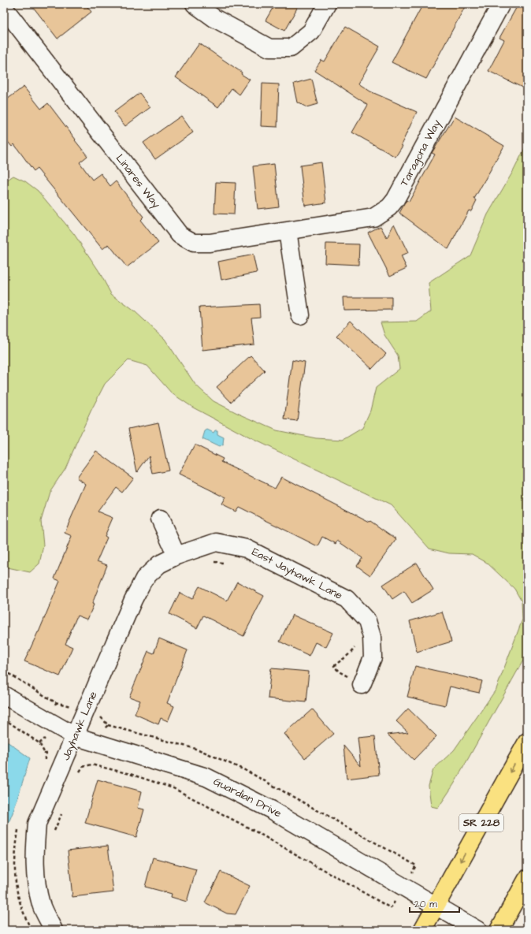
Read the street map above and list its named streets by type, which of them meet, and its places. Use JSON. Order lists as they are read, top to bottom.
{
  "streets": {
    "main road": ["SR 228"],
    "street": [
      "Taragona Way",
      "Linares Way",
      "East Jayhawk Lane",
      "Jayhawk Lane",
      "Guardian Drive"
    ]
  },
  "crossings": [
    ["Taragona Way", "Linares Way"],
    ["East Jayhawk Lane", "Jayhawk Lane"],
    ["Jayhawk Lane", "Guardian Drive"],
    ["Guardian Drive", "SR 228"]
  ],
  "scale_bar": "20 m"
}
